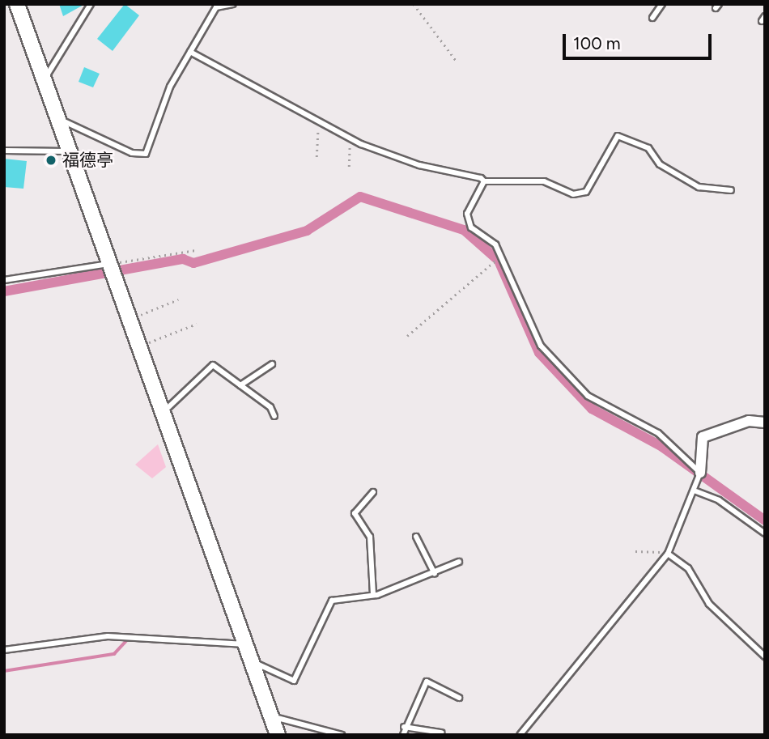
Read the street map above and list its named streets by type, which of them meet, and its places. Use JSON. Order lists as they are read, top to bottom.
{
  "places": ["福德亭"],
  "scale_bar": "100 m"
}
